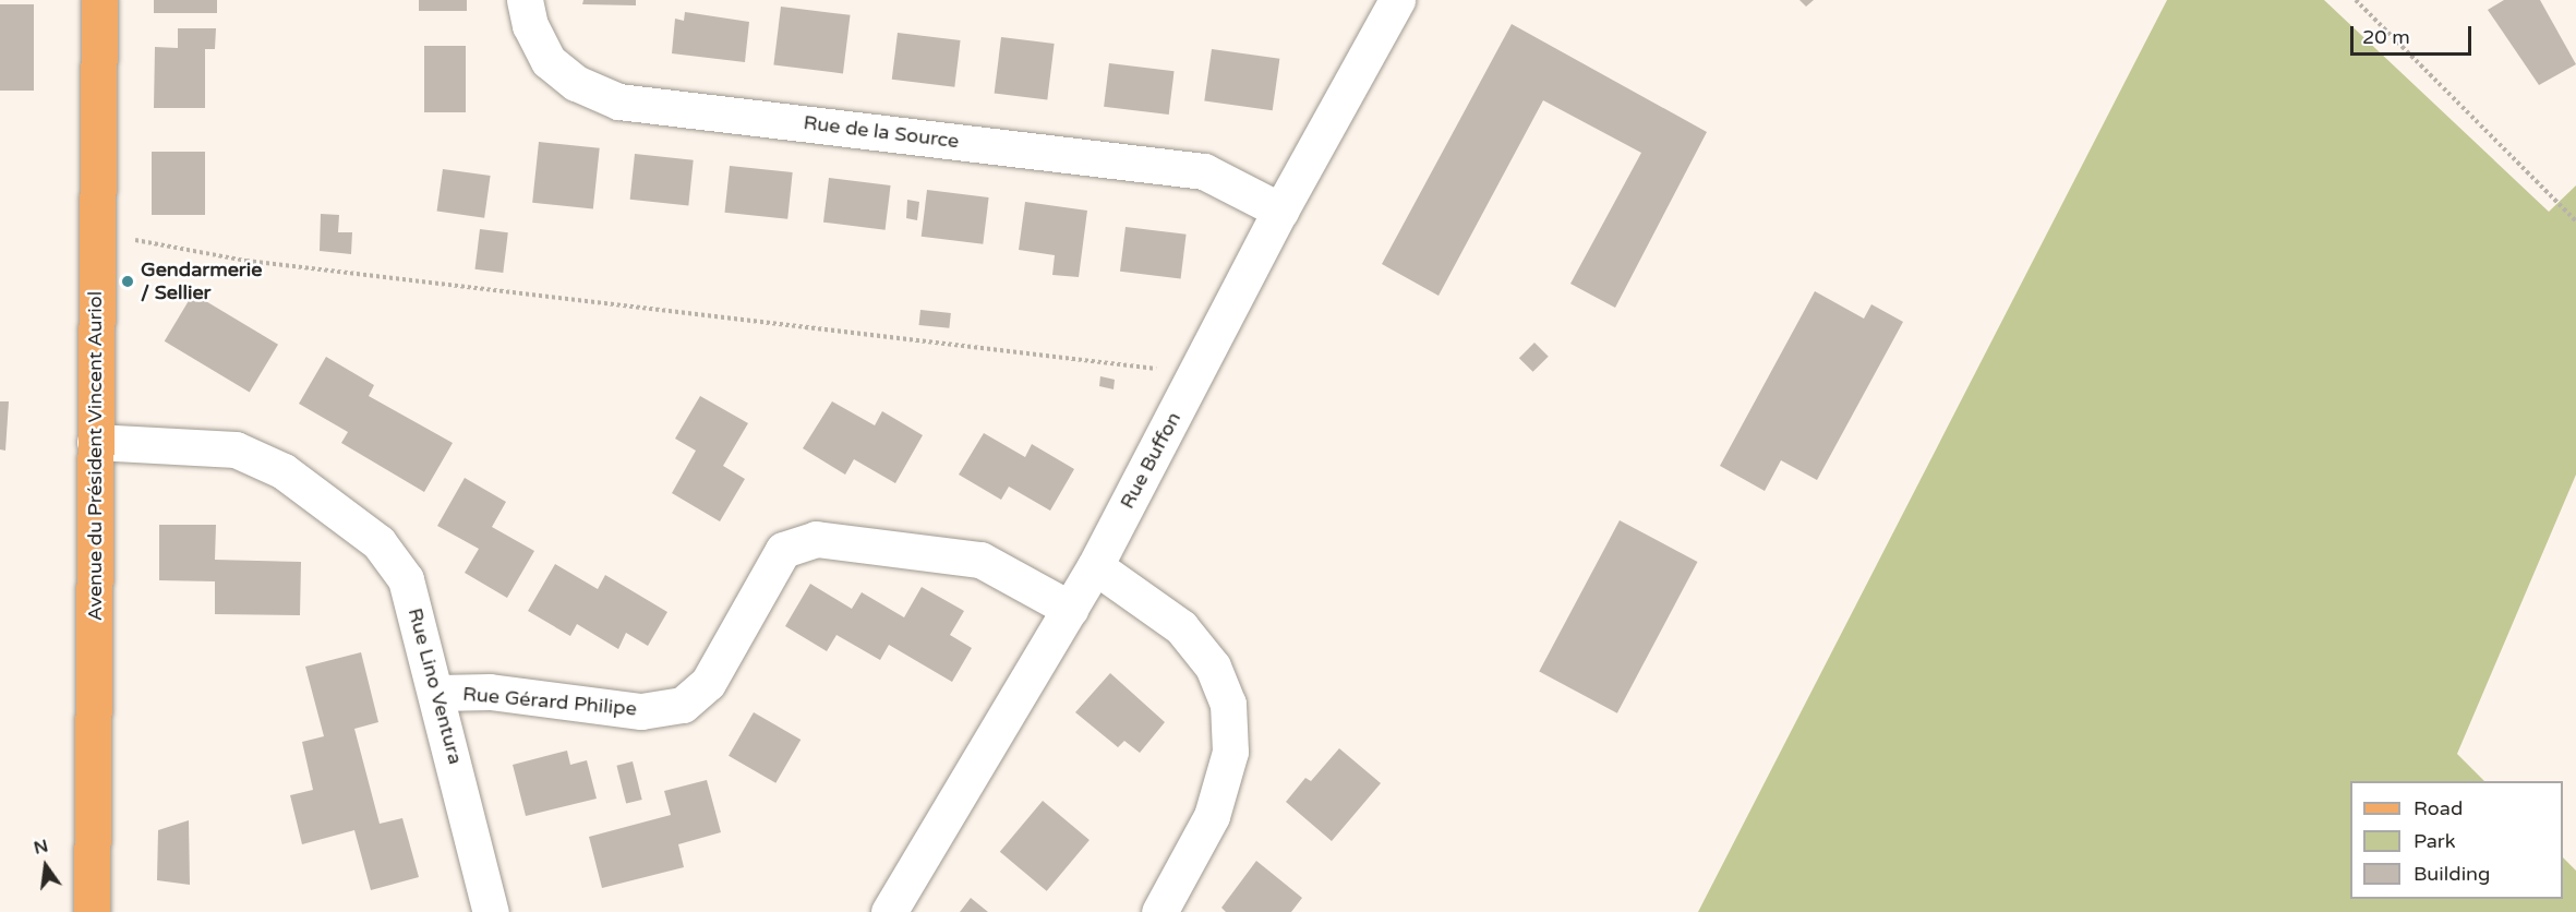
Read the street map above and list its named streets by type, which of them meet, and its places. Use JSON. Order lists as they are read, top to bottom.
{
  "streets": {
    "main road": ["Avenue du Président Vincent Auriol"],
    "street": [
      "Rue de la Source",
      "Rue Buffon",
      "Rue Lino Ventura",
      "Rue Gérard Philipe"
    ]
  },
  "crossings": [
    ["Rue de la Source", "Rue Buffon"],
    ["Avenue du Président Vincent Auriol", "Rue Lino Ventura"],
    ["Rue Buffon", "Rue Gérard Philipe"],
    ["Rue Lino Ventura", "Rue Gérard Philipe"]
  ],
  "places": ["Gendarmerie / Sellier"],
  "legend": ["Road", "Park", "Building"],
  "scale_bar": "20 m",
  "north": "top"
}
